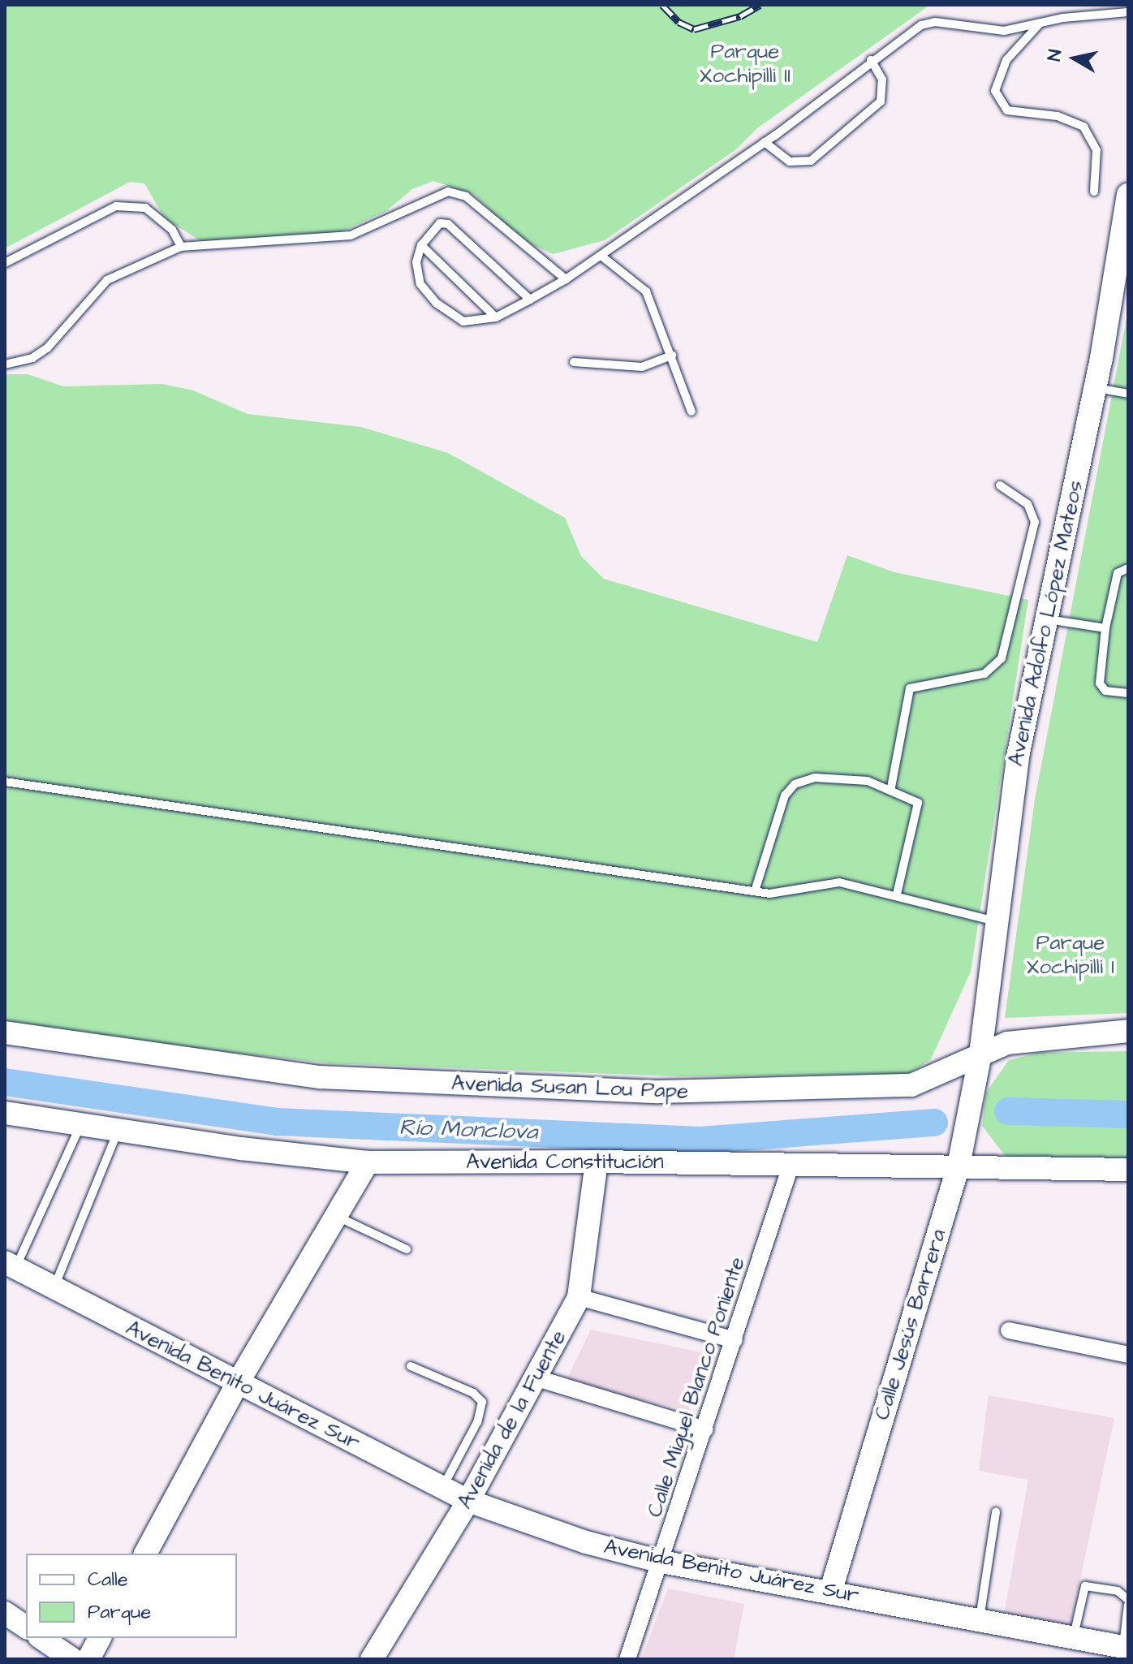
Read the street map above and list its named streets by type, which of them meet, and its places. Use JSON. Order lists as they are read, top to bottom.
{
  "streets": {
    "street": [
      "Avenida Adolfo López Mateos",
      "Avenida Susan Lou Pape",
      "Avenida Constitución",
      "Calle Jesús Barrera",
      "Avenida Benito Juárez Sur",
      "Calle Miguel Blanco Poniente",
      "Avenida de la Fuente"
    ]
  },
  "crossings": [
    ["Avenida Adolfo López Mateos", "Avenida Susan Lou Pape"],
    ["Avenida Adolfo López Mateos", "Calle Jesús Barrera"],
    ["Avenida Susan Lou Pape", "Calle Jesús Barrera"],
    ["Avenida Constitución", "Calle Jesús Barrera"],
    ["Avenida Constitución", "Calle Miguel Blanco Poniente"],
    ["Avenida Constitución", "Avenida de la Fuente"],
    ["Calle Jesús Barrera", "Avenida Benito Juárez Sur"],
    ["Avenida Benito Juárez Sur", "Calle Miguel Blanco Poniente"],
    ["Avenida Benito Juárez Sur", "Avenida de la Fuente"]
  ],
  "water": ["Río Monclova"],
  "parks": ["Parque Xochipilli II", "Parque Xochipilli I"],
  "legend": ["Calle", "Parque"],
  "north": "left"
}
